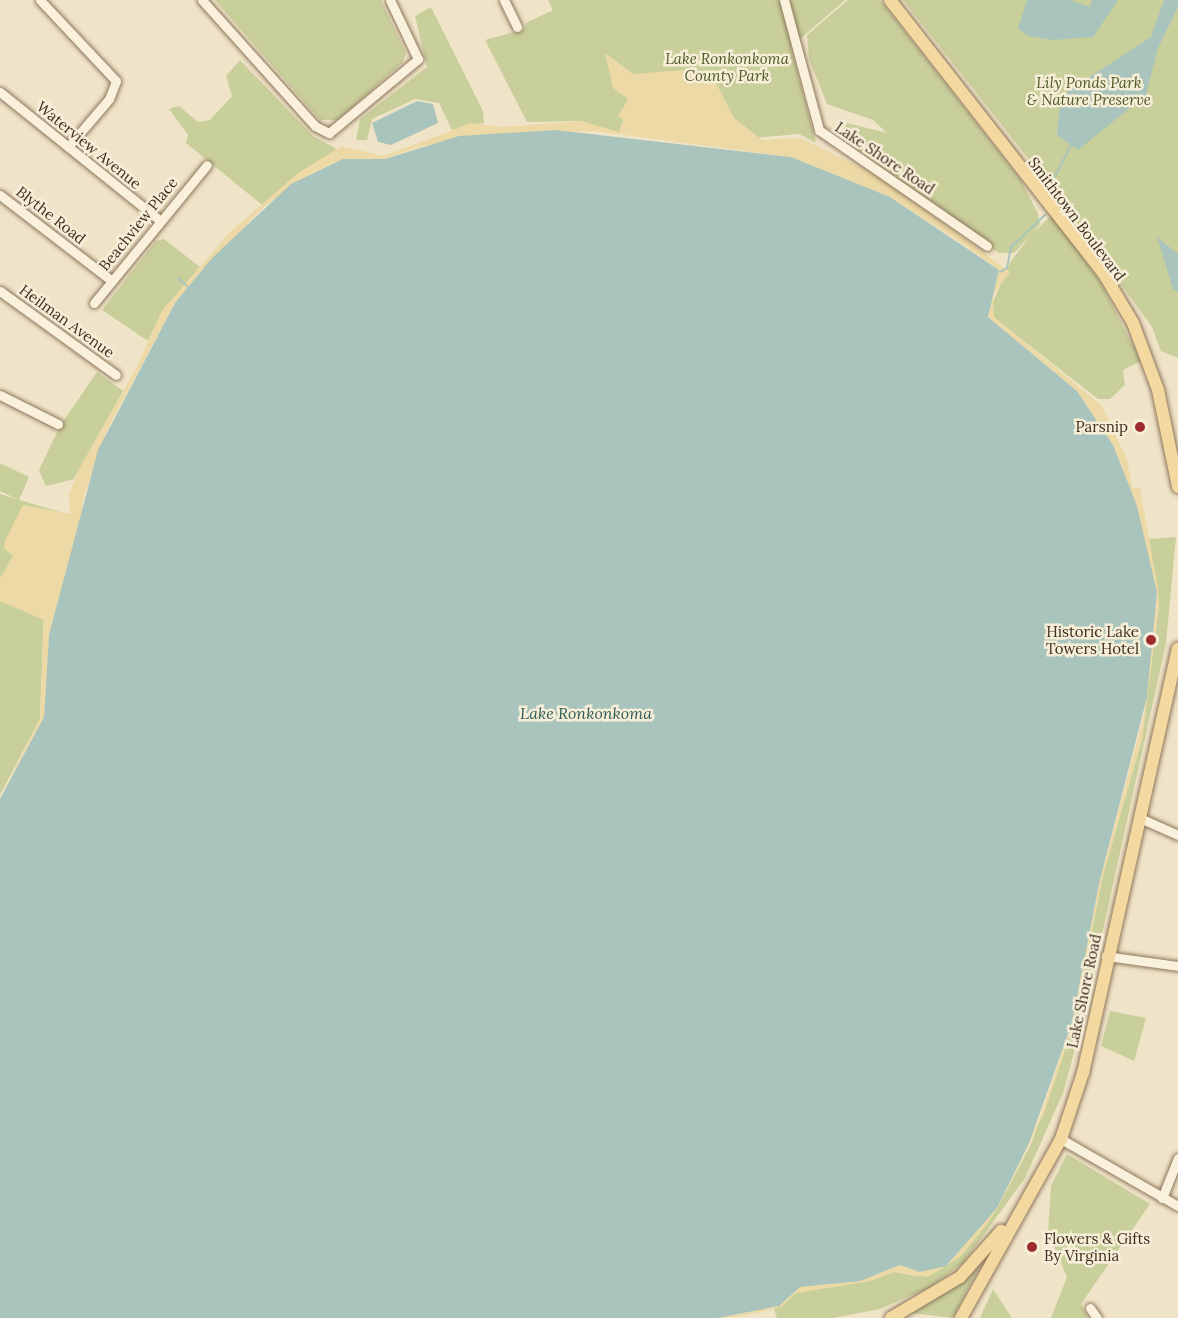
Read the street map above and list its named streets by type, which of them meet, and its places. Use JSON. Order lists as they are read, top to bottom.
{
  "streets": {
    "main road": ["Lake Shore Road", "Smithtown Boulevard"],
    "street": [
      "Waterview Avenue",
      "Blythe Road",
      "Beachview Place",
      "Heilman Avenue"
    ]
  },
  "crossings": [
    ["Waterview Avenue", "Beachview Place"],
    ["Blythe Road", "Beachview Place"]
  ],
  "water": ["Lake Ronkonkoma"],
  "parks": ["Lake Ronkonkoma County Park", "Lily Ponds Park & Nature Preserve"],
  "places": ["Parsnip", "Historic Lake Towers Hotel", "Flowers & Gifts By Virginia"]
}
